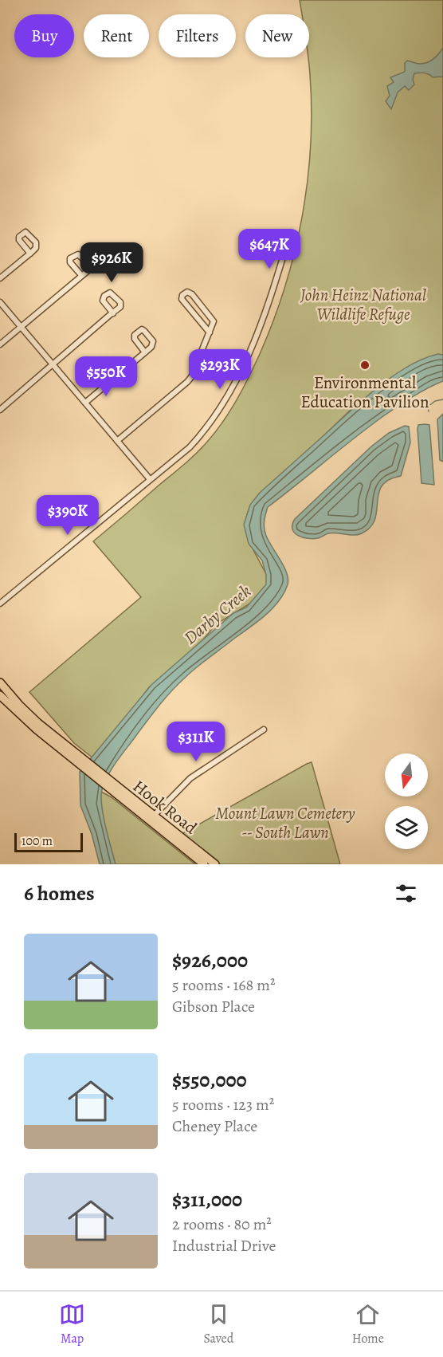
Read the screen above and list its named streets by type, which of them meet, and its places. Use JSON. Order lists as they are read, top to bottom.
{
  "streets": {
    "main road": ["Hook Road"]
  },
  "water": ["Darby Creek"],
  "parks": ["John Heinz National Wildlife Refuge", "Mount Lawn Cemetery -- South Lawn"],
  "places": ["Environmental Education Pavilion"],
  "scale_bar": "100 m",
  "north": "bottom",
  "page": {
    "chip": [
      "Buy",
      "Rent",
      "Filters",
      "New"
    ],
    "price": [
      "$647K",
      "$926K",
      "$293K",
      "$550K",
      "$390K",
      "$311K"
    ],
    "scale": "100 m",
    "heading": "6 homes",
    "list": [
      {
        "name": "$926,000",
        "note": "5 rooms · 168 m² · Gibson Place"
      },
      {
        "name": "$550,000",
        "note": "5 rooms · 123 m² · Cheney Place"
      },
      {
        "name": "$311,000",
        "note": "2 rooms · 80 m² · Industrial Drive"
      }
    ],
    "tabs": ["Map", "Saved", "Home"]
  }
}
